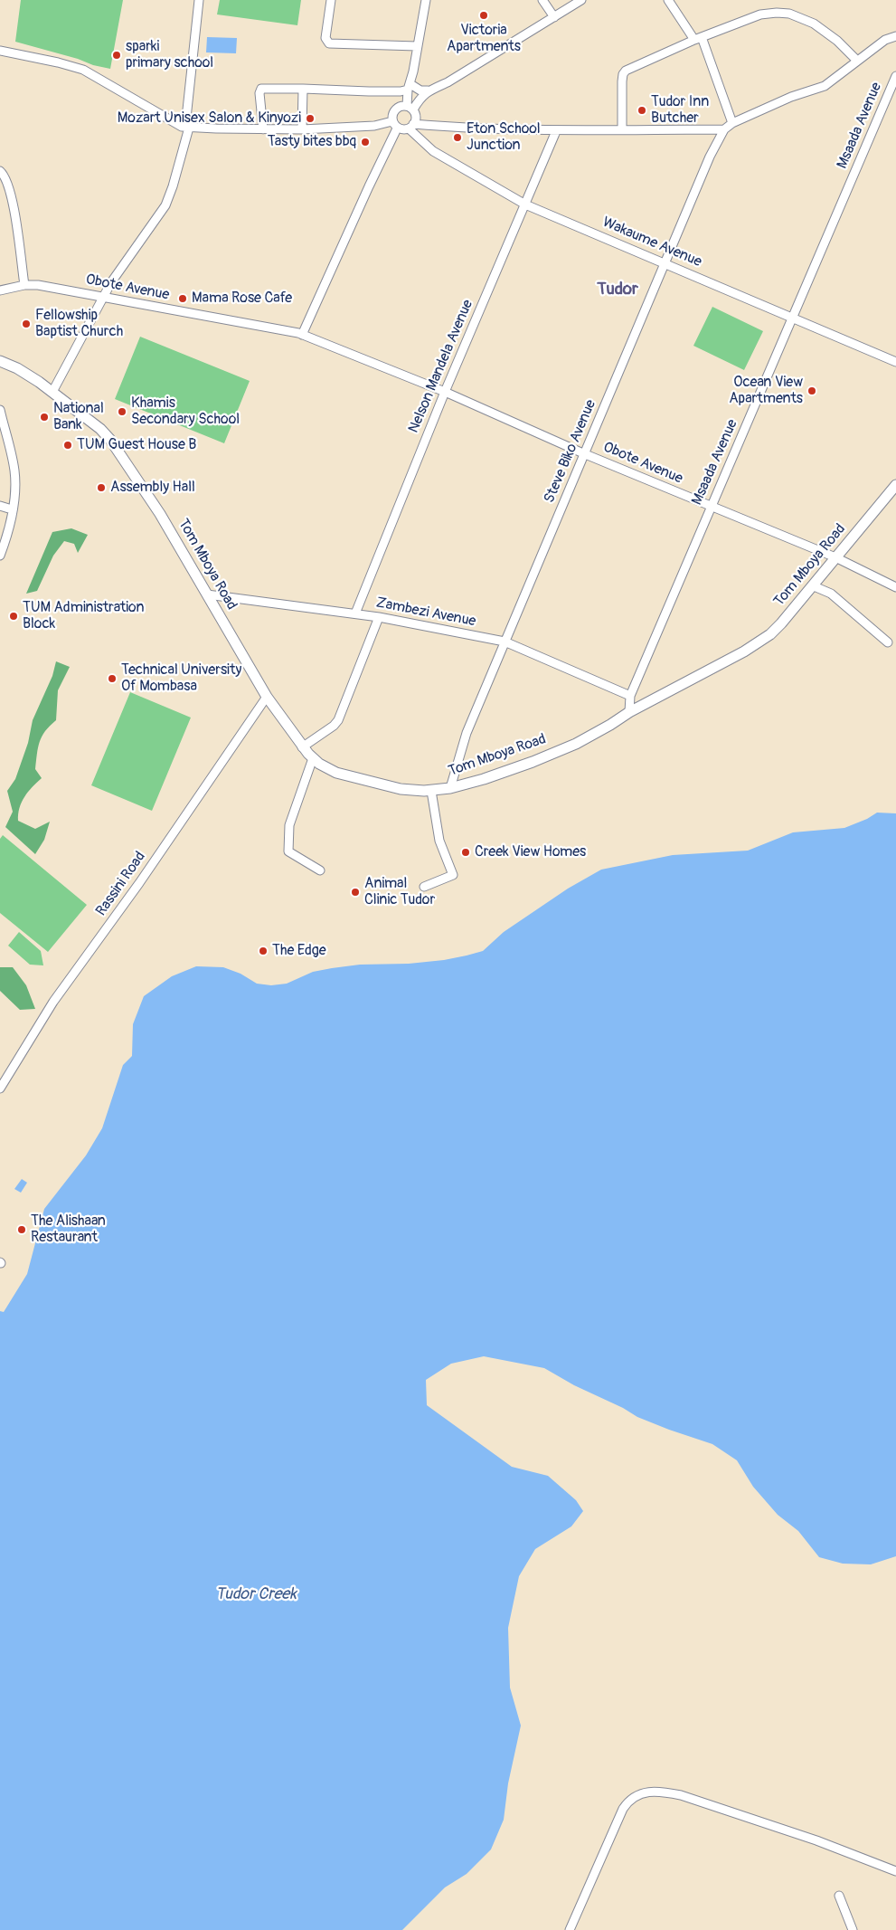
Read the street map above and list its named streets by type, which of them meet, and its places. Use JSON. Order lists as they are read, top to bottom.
{
  "streets": {
    "main road": ["Tom Mboya Road"],
    "street": [
      "Msaada Avenue",
      "Wakaume Avenue",
      "Obote Avenue",
      "Nelson Mandela Avenue",
      "Steve Biko Avenue",
      "Zambezi Avenue",
      "Rassini Road"
    ]
  },
  "crossings": [
    ["Msaada Avenue", "Wakaume Avenue"],
    ["Msaada Avenue", "Obote Avenue"],
    ["Msaada Avenue", "Tom Mboya Road"],
    ["Msaada Avenue", "Zambezi Avenue"],
    ["Wakaume Avenue", "Nelson Mandela Avenue"],
    ["Wakaume Avenue", "Steve Biko Avenue"],
    ["Obote Avenue", "Nelson Mandela Avenue"],
    ["Obote Avenue", "Steve Biko Avenue"],
    ["Obote Avenue", "Tom Mboya Road"],
    ["Nelson Mandela Avenue", "Zambezi Avenue"],
    ["Steve Biko Avenue", "Tom Mboya Road"],
    ["Steve Biko Avenue", "Zambezi Avenue"],
    ["Tom Mboya Road", "Zambezi Avenue"],
    ["Tom Mboya Road", "Rassini Road"]
  ],
  "districts": ["Tudor"],
  "water": ["Tudor Creek"],
  "places": [
    "Victoria Apartments",
    "sparki primary school",
    "Tudor Inn Butcher",
    "Mozart Unisex Salon & Kinyozi",
    "Eton School Junction",
    "Tasty bites bbq",
    "Mama Rose Cafe",
    "Fellowship Baptist Church",
    "Ocean View Apartments",
    "Khamis Secondary School",
    "National Bank",
    "TUM Guest House B",
    "Assembly Hall",
    "TUM Administration Block",
    "Technical University Of Mombasa",
    "Creek View Homes",
    "Animal Clinic Tudor",
    "The Edge",
    "The Alishaan Restaurant"
  ]
}
